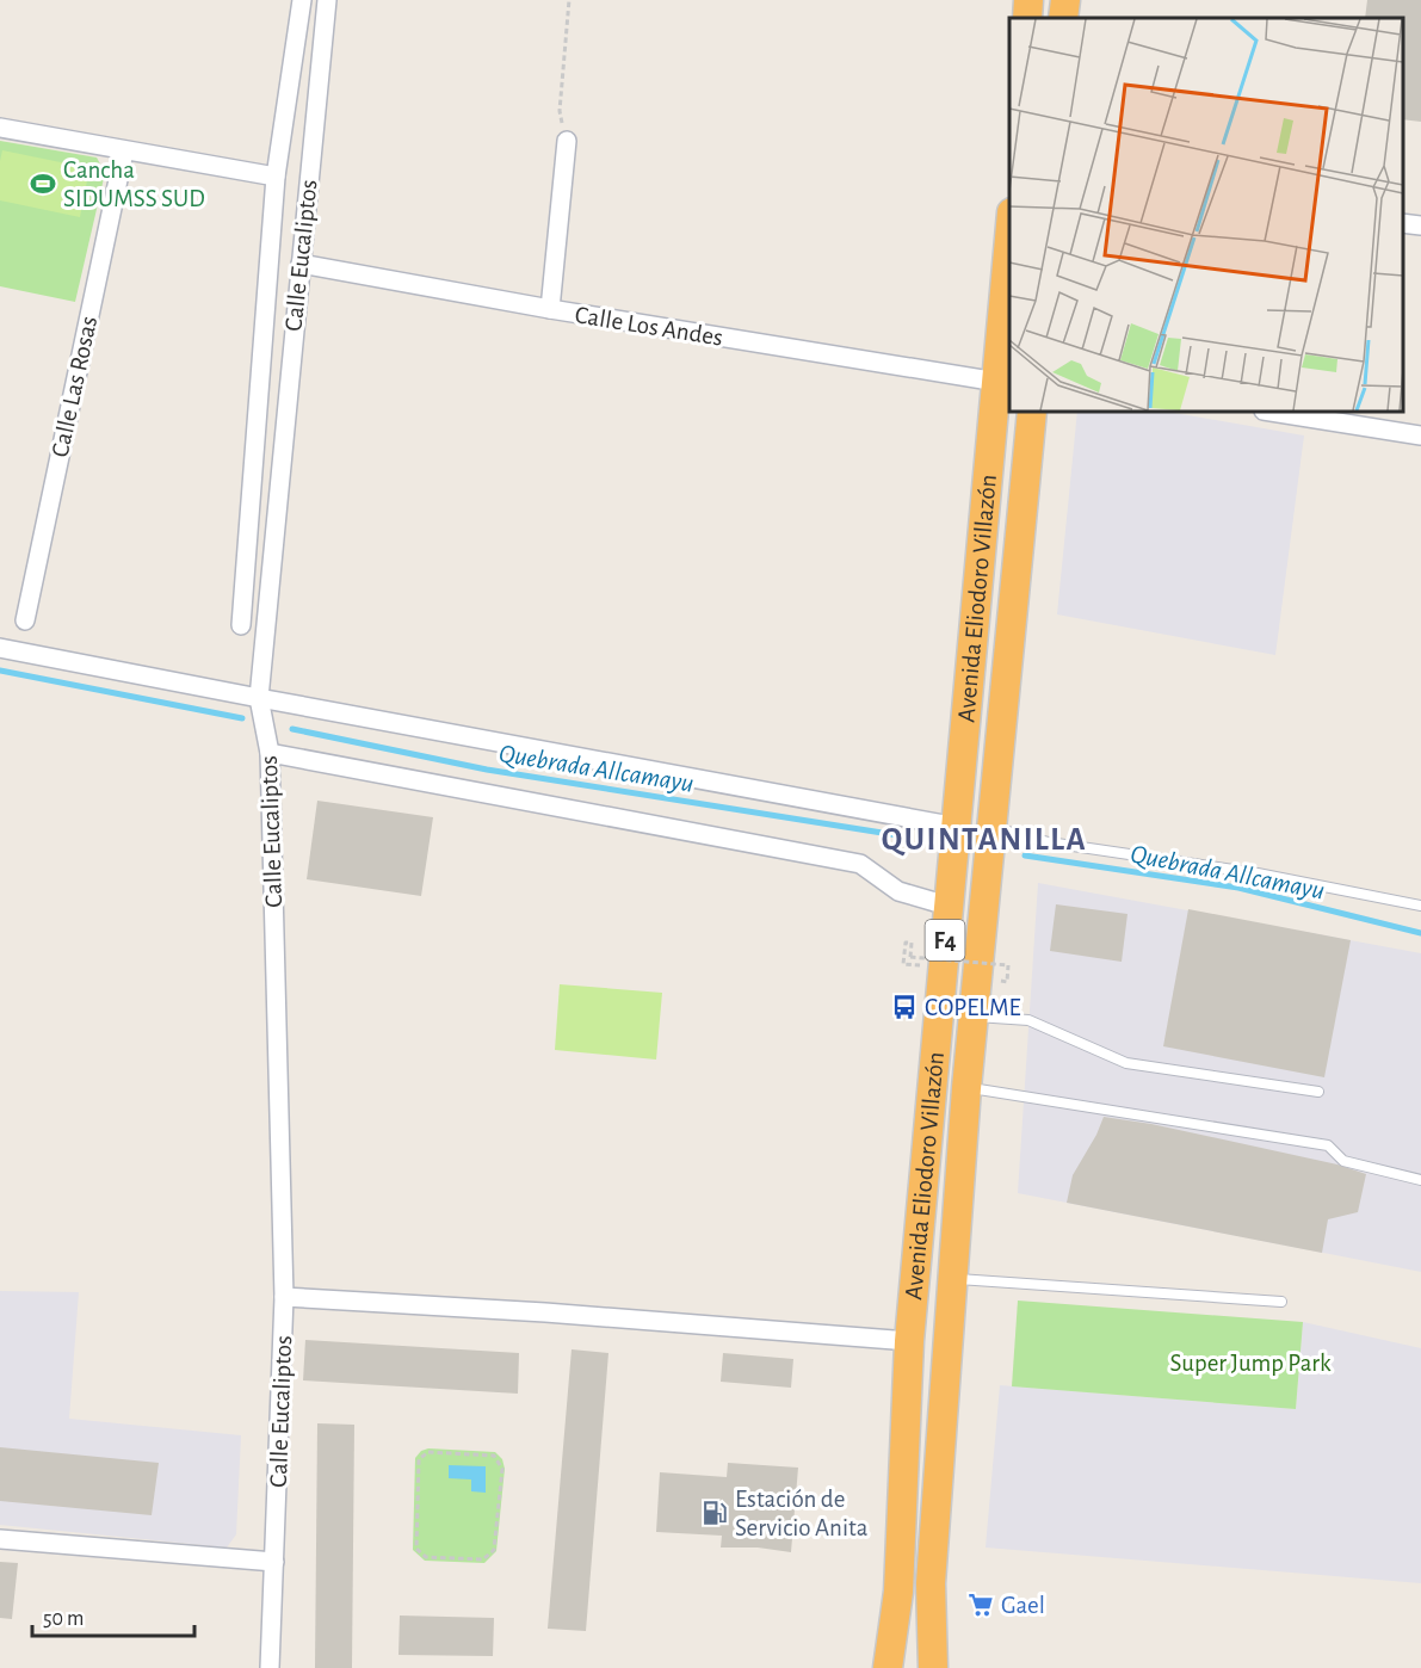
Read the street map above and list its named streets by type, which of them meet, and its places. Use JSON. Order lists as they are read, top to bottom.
{
  "streets": {
    "highway": ["Avenida Eliodoro Villazón", "F4"],
    "street": ["Calle Eucaliptos", "Calle Los Andes", "Calle Las Rosas"]
  },
  "crossings": [
    ["Calle Eucaliptos", "Calle Los Andes"],
    ["Calle Los Andes", "Avenida Eliodoro Villazón"]
  ],
  "districts": ["QUINTANILLA"],
  "water": ["Quebrada Allcamayu"],
  "parks": ["Super Jump Park"],
  "places": {
    "sports": ["Cancha SIDUMSS SUD"],
    "bus stop": ["COPELME"],
    "fuel station": ["Estación de Servicio Anita"],
    "supermarket": ["Gael"]
  },
  "scale_bar": "50 m"
}
